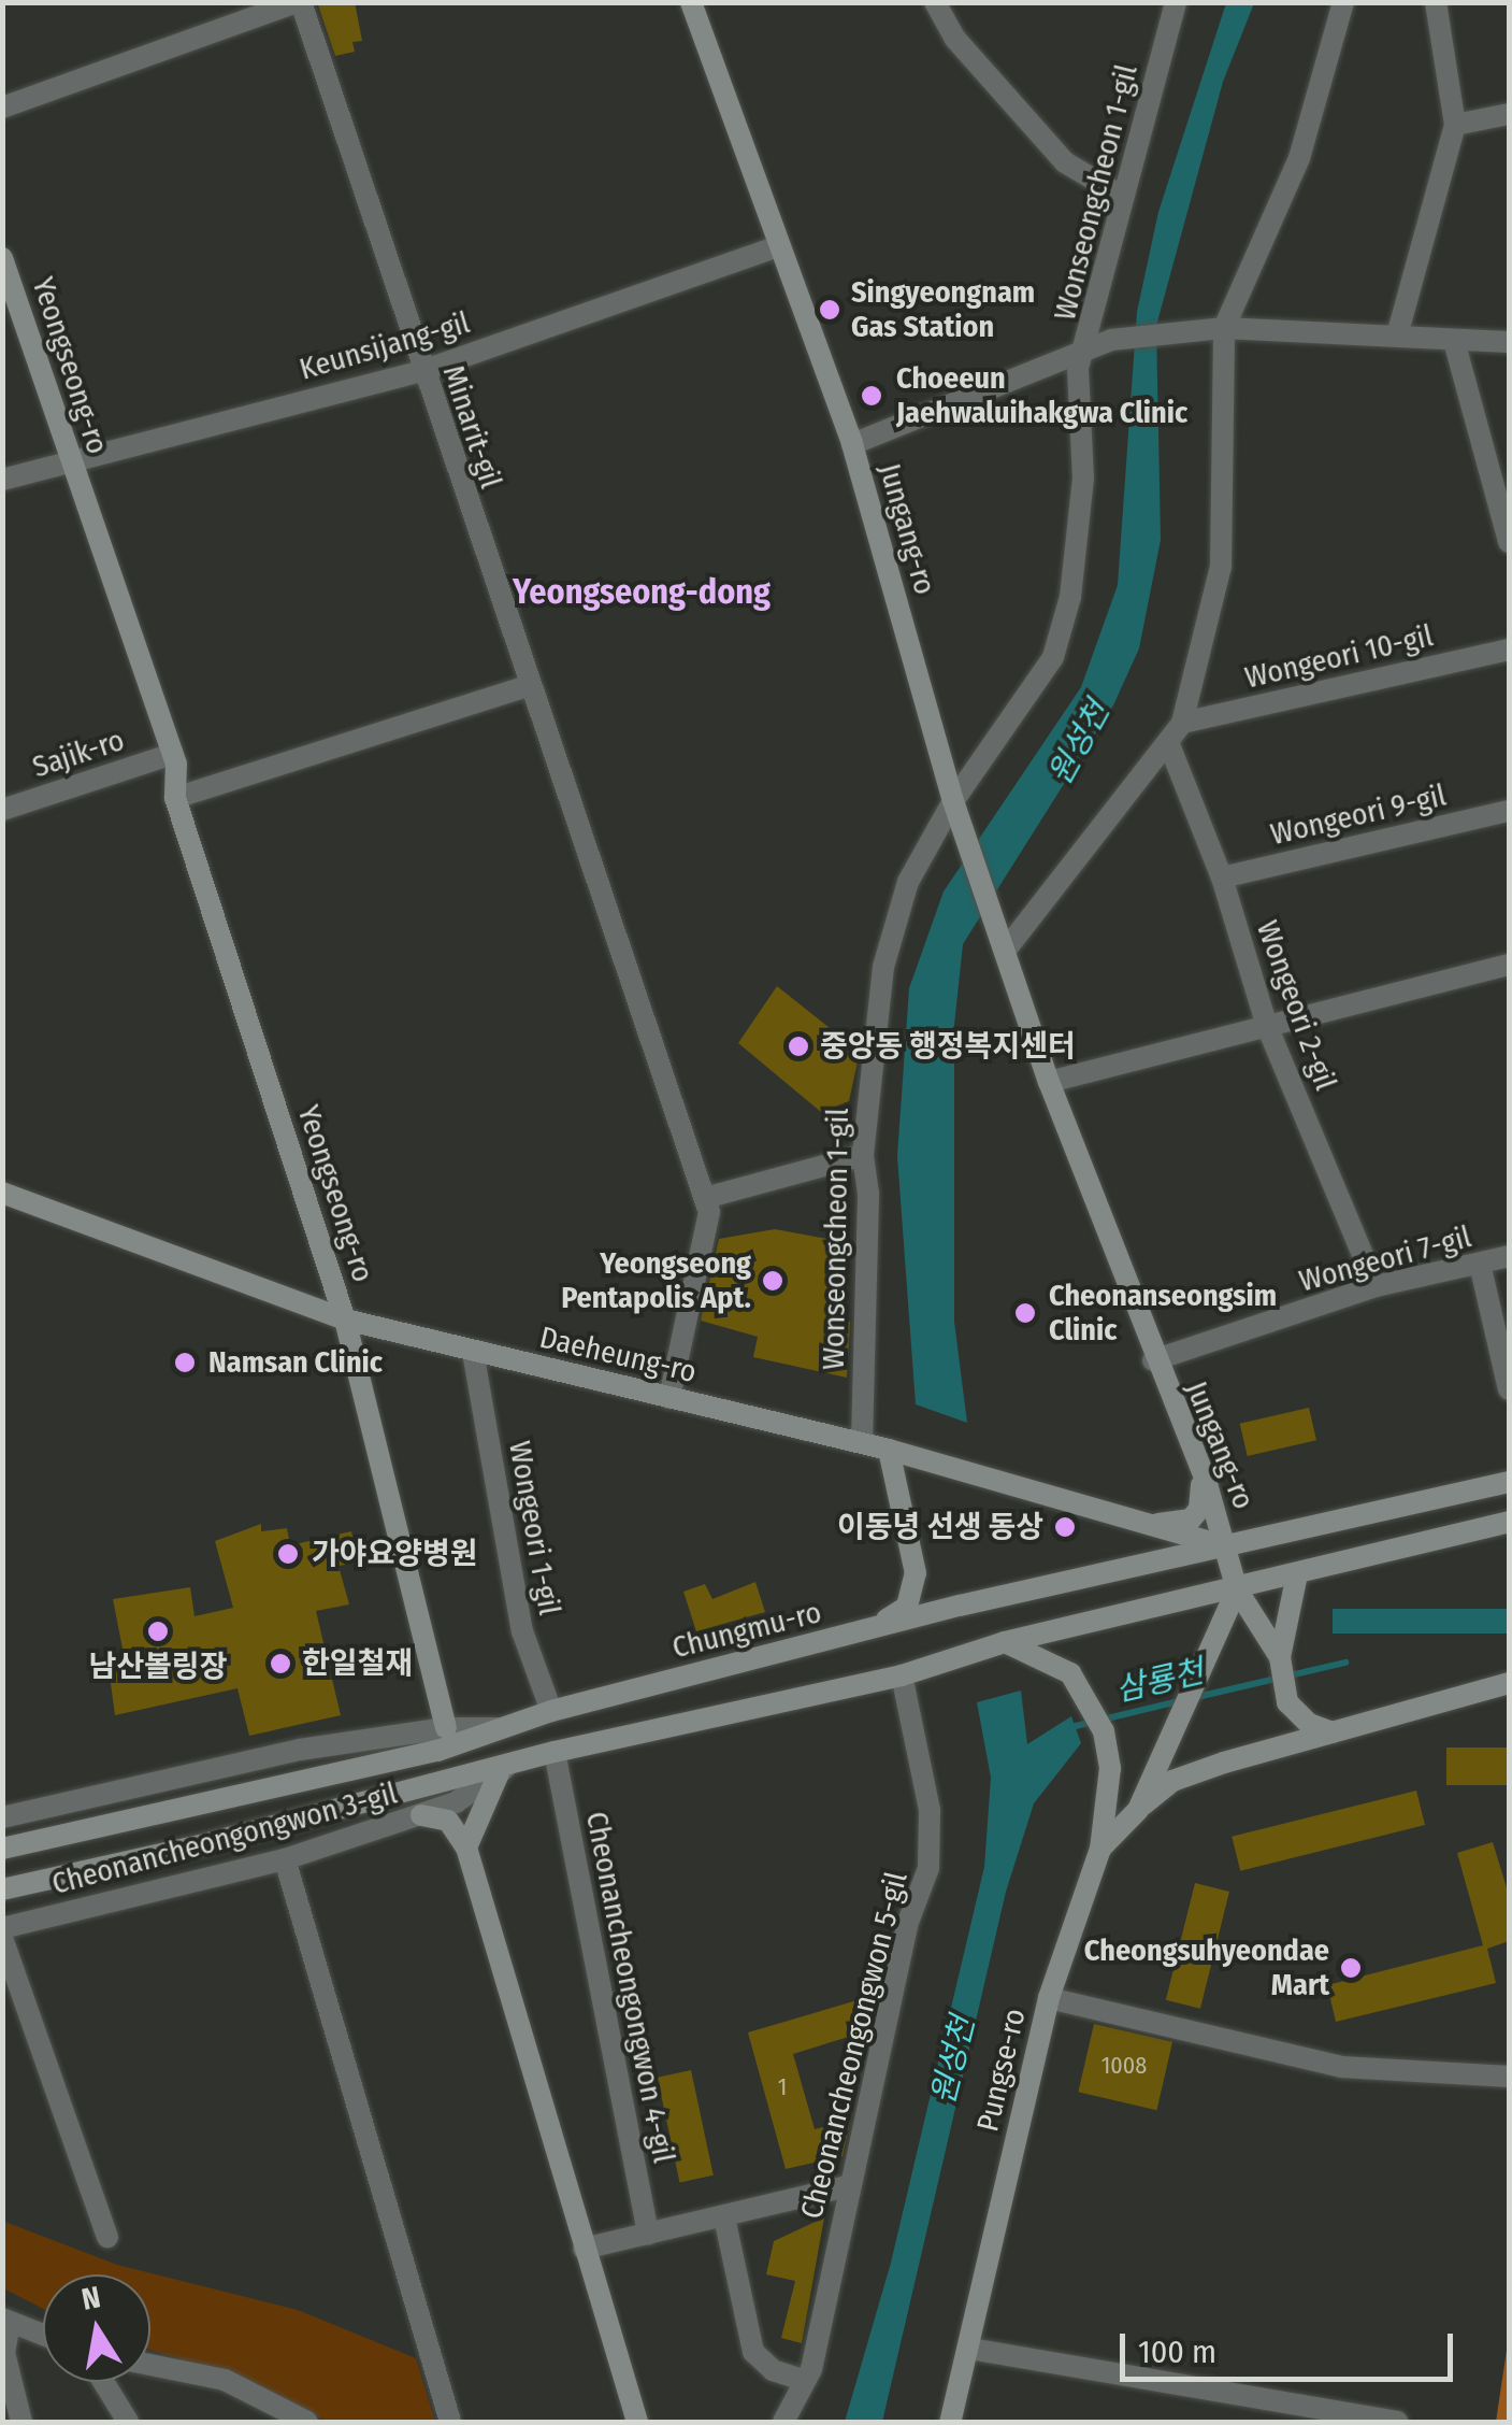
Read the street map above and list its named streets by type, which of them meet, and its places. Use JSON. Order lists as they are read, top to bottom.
{
  "streets": {
    "street": [
      "Wonseongcheon 1-gil",
      "Keunsijang-gil",
      "Yeongseong-ro",
      "Minarit-gil",
      "Jungang-ro",
      "Wongeori 10-gil",
      "Sajik-ro",
      "Wongeori 9-gil",
      "Wongeori 2-gil",
      "Wongeori 7-gil",
      "Daeheung-ro",
      "Wongeori 1-gil",
      "Chungmu-ro",
      "Cheonancheongongwon 3-gil",
      "Cheonancheongongwon 4-gil",
      "Cheonancheongongwon 5-gil",
      "Pungse-ro"
    ]
  },
  "crossings": [
    ["Wonseongcheon 1-gil", "Jungang-ro"],
    ["Wonseongcheon 1-gil", "Daeheung-ro"],
    ["Keunsijang-gil", "Yeongseong-ro"],
    ["Keunsijang-gil", "Minarit-gil"],
    ["Keunsijang-gil", "Jungang-ro"],
    ["Yeongseong-ro", "Sajik-ro"],
    ["Yeongseong-ro", "Daeheung-ro"],
    ["Jungang-ro", "Wongeori 7-gil"],
    ["Jungang-ro", "Daeheung-ro"],
    ["Jungang-ro", "Chungmu-ro"],
    ["Jungang-ro", "Pungse-ro"],
    ["Wongeori 9-gil", "Wongeori 2-gil"],
    ["Wongeori 2-gil", "Wongeori 7-gil"],
    ["Daeheung-ro", "Wongeori 1-gil"],
    ["Daeheung-ro", "Chungmu-ro"],
    ["Wongeori 1-gil", "Chungmu-ro"]
  ],
  "districts": ["Yeongseong-dong"],
  "water": ["원성천", "삼룡천"],
  "places": [
    "Singyeongnam Gas Station",
    "Choeeun Jaehwaluihakgwa Clinic",
    "중앙동 행정복지센터",
    "Yeongseong Pentapolis Apt.",
    "Cheonanseongsim Clinic",
    "Namsan Clinic",
    "이동녕 선생 동상",
    "가야요양병원",
    "남산볼링장",
    "한일철재",
    "Cheongsuhyeondae Mart"
  ],
  "house_numbers": ["1008", "1"],
  "scale_bar": "100 m",
  "north": "top"
}
